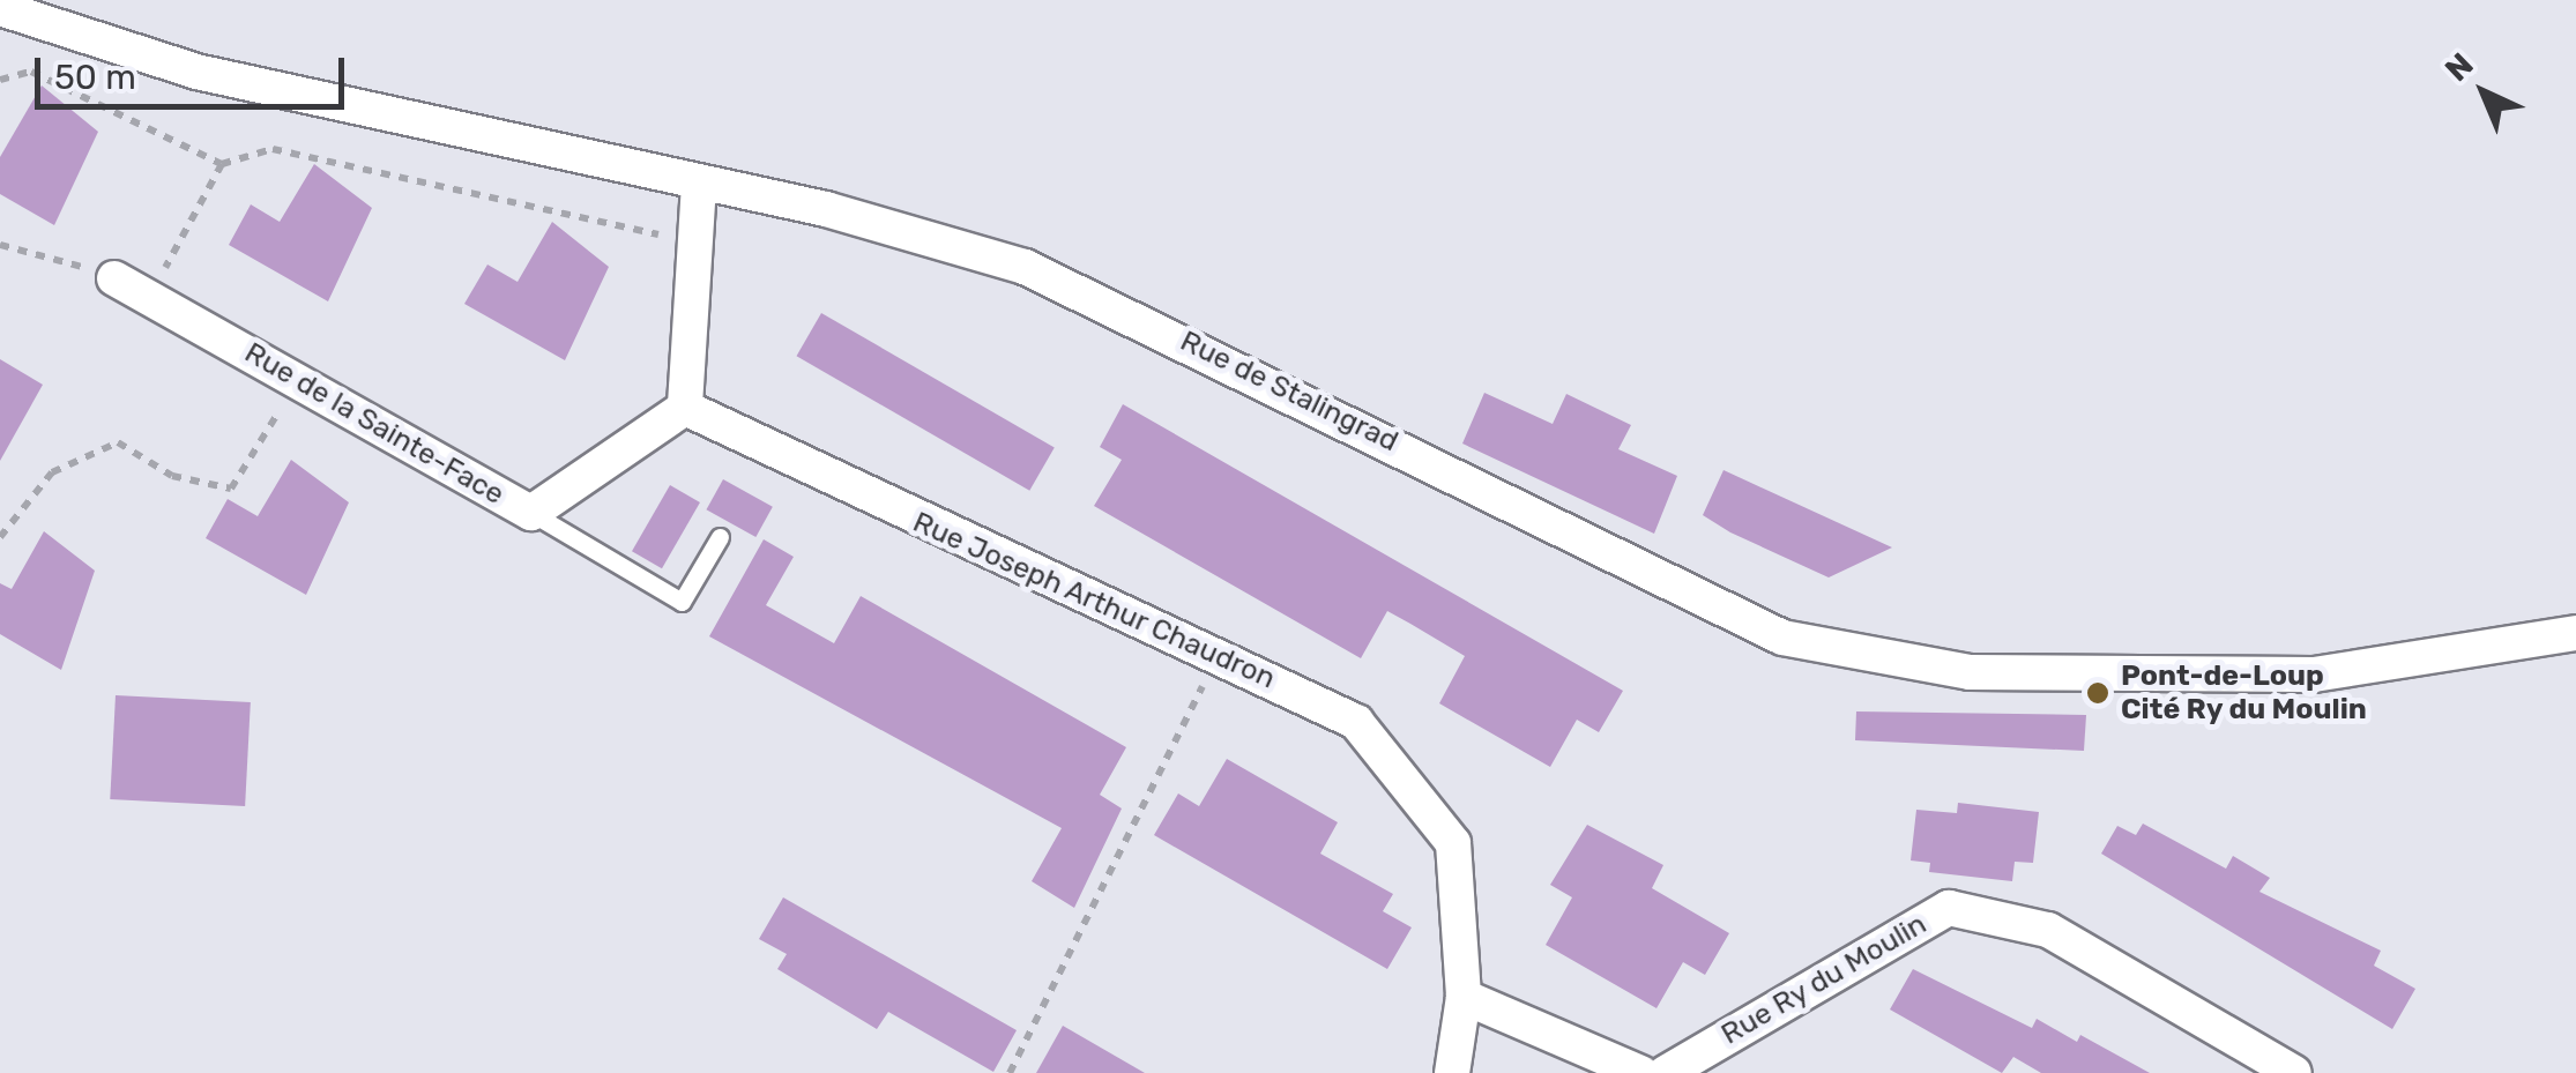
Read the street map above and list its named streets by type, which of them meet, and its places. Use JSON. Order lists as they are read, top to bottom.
{
  "streets": {
    "street": [
      "Rue de Stalingrad",
      "Rue de la Sainte-Face",
      "Rue Joseph Arthur Chaudron",
      "Rue Ry du Moulin"
    ]
  },
  "crossings": [
    ["Rue de la Sainte-Face", "Rue Joseph Arthur Chaudron"]
  ],
  "places": ["Pont-de-Loup Cité Ry du Moulin"],
  "scale_bar": "50 m",
  "north": "top left"
}
